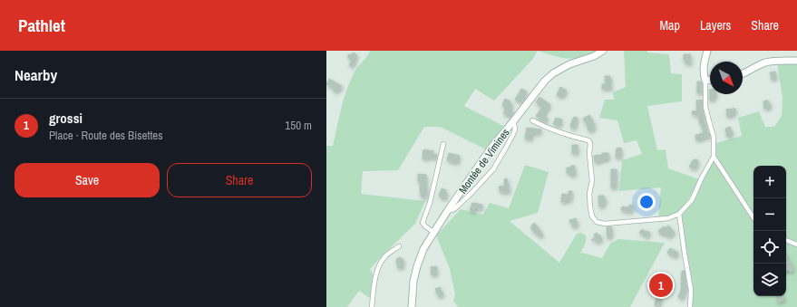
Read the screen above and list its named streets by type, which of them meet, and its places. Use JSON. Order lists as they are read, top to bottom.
{
  "streets": {
    "street": ["Montée de Vimines"]
  },
  "north": "bottom right",
  "page": {
    "header": "Pathlet",
    "nav": ["Map", "Layers", "Share"],
    "heading": "Nearby",
    "list": [
      {
        "mark": "1",
        "name": "grossi",
        "note": "Place · Route des Bisettes",
        "value": "150 m"
      }
    ],
    "buttons": ["Save", "Share"],
    "map_buttons": ["+", "−"],
    "pins": "1"
  }
}
